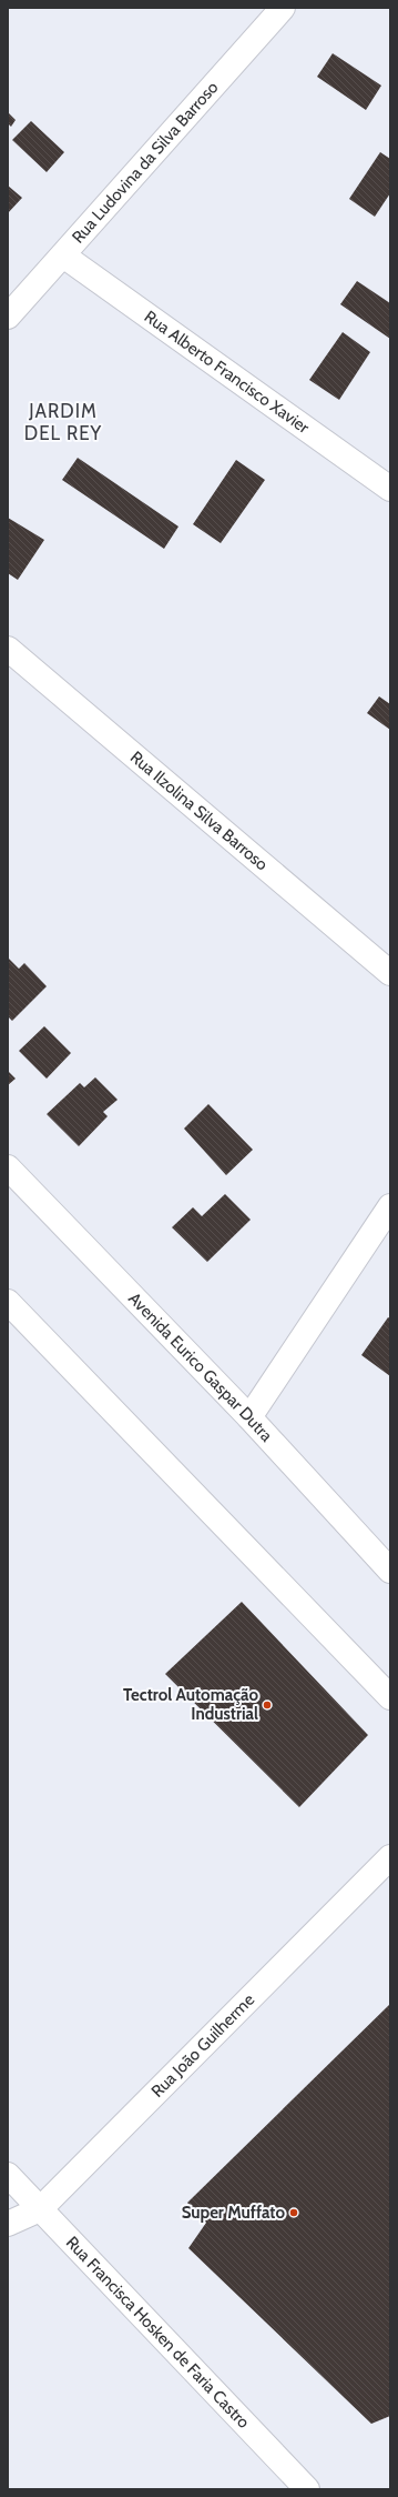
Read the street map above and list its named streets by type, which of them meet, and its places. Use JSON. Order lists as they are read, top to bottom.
{
  "streets": {
    "street": [
      "Rua Ludovina da Silva Barroso",
      "Rua Alberto Francisco Xavier",
      "Rua Ilzolina Silva Barroso",
      "Avenida Eurico Gaspar Dutra",
      "Rua João Guilherme",
      "Rua Francisca Hosken de Faria Castro"
    ]
  },
  "crossings": [
    ["Rua Ludovina da Silva Barroso", "Rua Alberto Francisco Xavier"],
    ["Rua João Guilherme", "Rua Francisca Hosken de Faria Castro"]
  ],
  "districts": ["JARDIM DEL REY"],
  "places": ["Tectrol Automação Industrial", "Super Muffato"]
}
